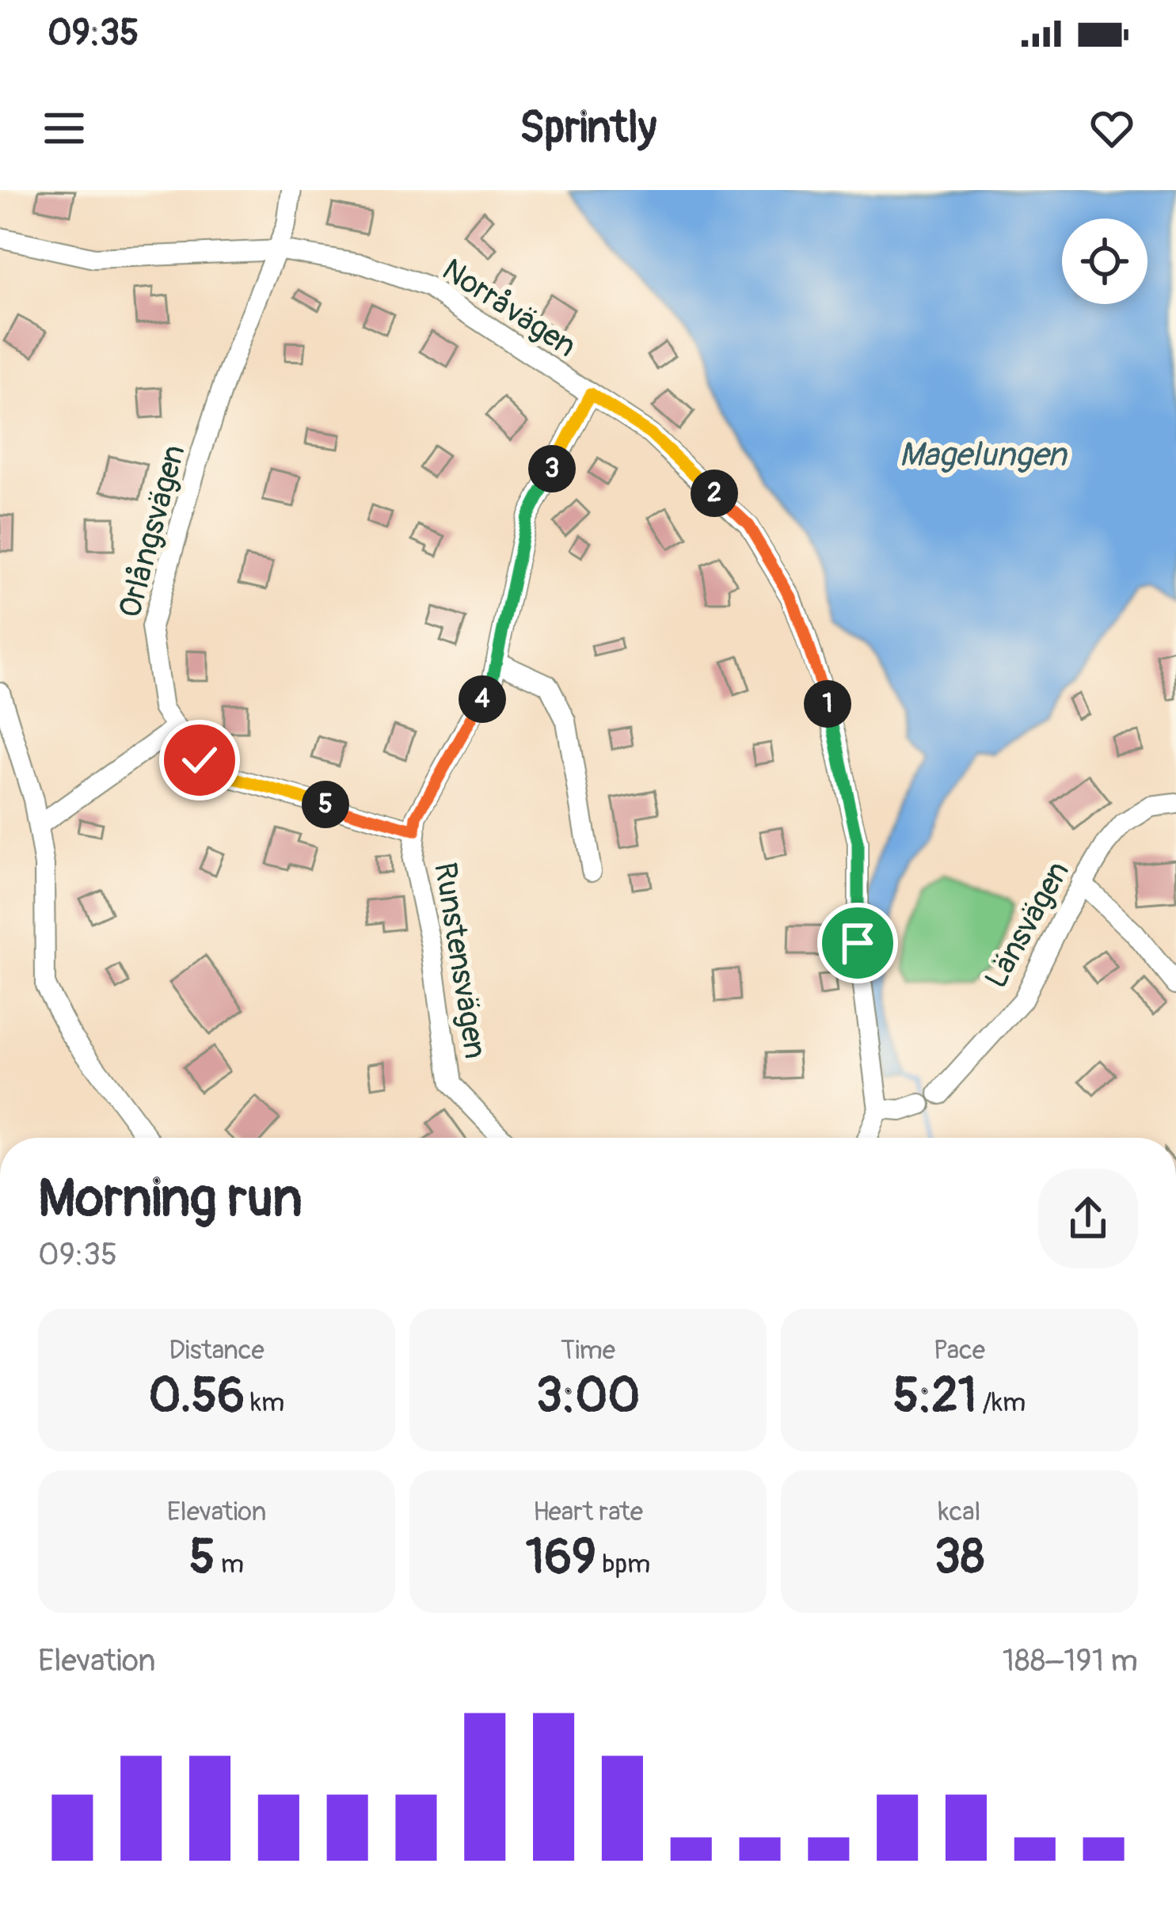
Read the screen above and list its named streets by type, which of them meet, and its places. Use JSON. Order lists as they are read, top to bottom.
{
  "streets": {
    "street": [
      "Norråvägen",
      "Orlångsvägen",
      "Länsvägen",
      "Runstensvägen"
    ]
  },
  "crossings": [
    ["Norråvägen", "Orlångsvägen"],
    ["Norråvägen", "Länsvägen"],
    ["Norråvägen", "Runstensvägen"],
    ["Orlångsvägen", "Runstensvägen"]
  ],
  "water": ["Magelungen"],
  "page": {
    "status": "09:35",
    "header": "Sprintly",
    "pins": [
      "3",
      "2",
      "4",
      "1",
      "5"
    ],
    "heading": ["Morning run", "09:35"],
    "stats": [
      ["Distance", "0.56 km"],
      ["Time", "3:00"],
      ["Pace", "5:21 /km"],
      ["Elevation", "5 m"],
      ["Heart rate", "169 bpm"],
      ["kcal", "38"]
    ],
    "chart": ["Elevation", "188–191 m"]
  }
}
